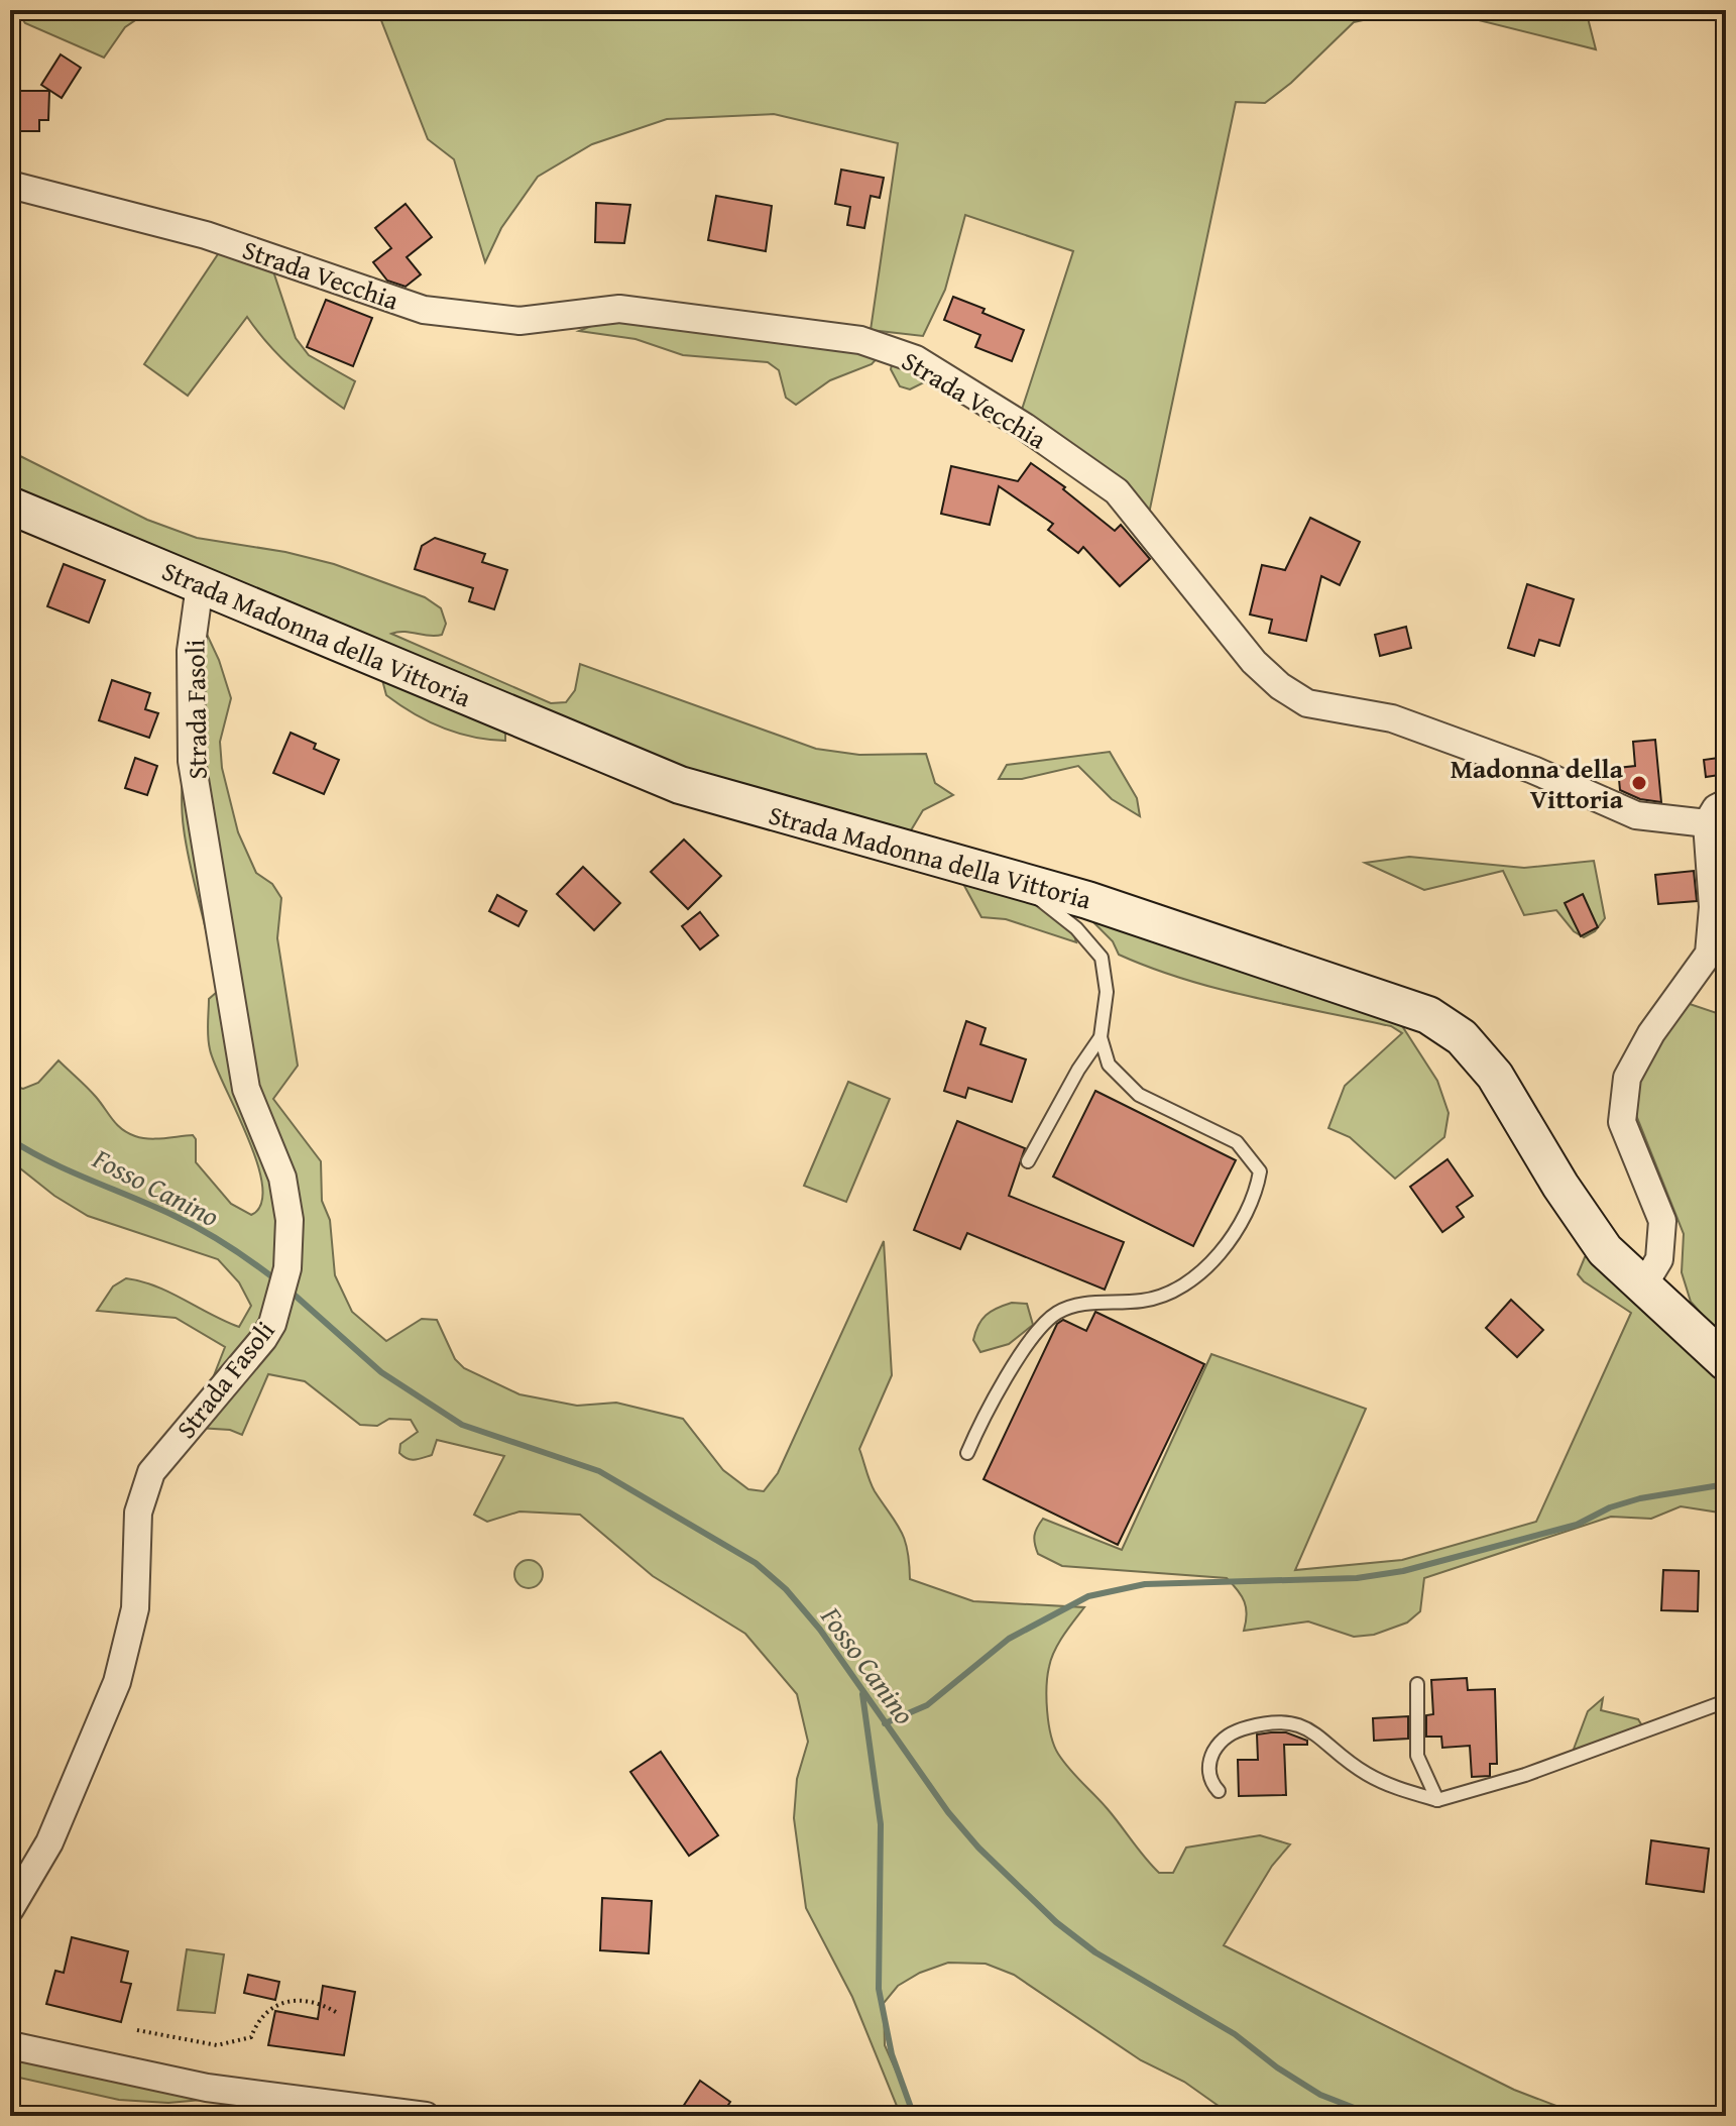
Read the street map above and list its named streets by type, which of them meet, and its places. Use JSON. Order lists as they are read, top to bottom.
{
  "streets": {
    "street": ["Strada Vecchia", "Strada Madonna della Vittoria", "Strada Fasoli"]
  },
  "crossings": [
    ["Strada Madonna della Vittoria", "Strada Fasoli"]
  ],
  "water": ["Fosso Canino"],
  "places": ["Madonna della Vittoria"]
}
